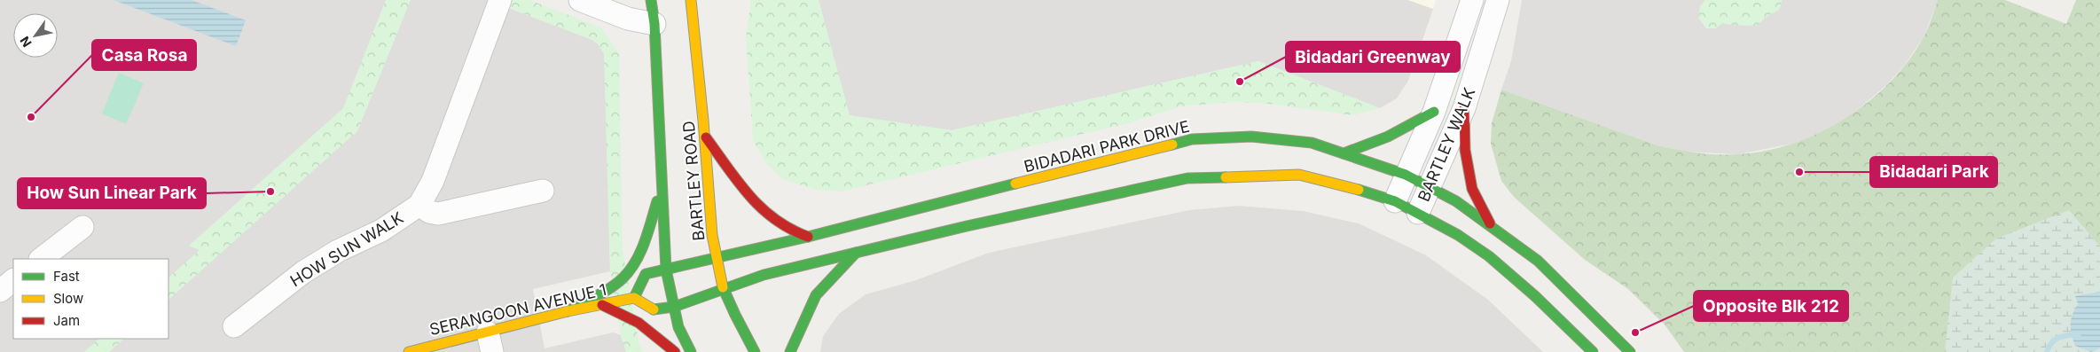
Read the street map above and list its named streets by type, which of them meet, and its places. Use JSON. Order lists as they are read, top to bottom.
{
  "streets": {
    "main road": ["BIDADARI PARK DRIVE", "BARTLEY ROAD", "SERANGOON AVENUE 1"],
    "street": ["BARTLEY WALK", "HOW SUN WALK"]
  },
  "crossings": [
    ["BARTLEY WALK", "BIDADARI PARK DRIVE"],
    ["BIDADARI PARK DRIVE", "BARTLEY ROAD"]
  ],
  "places": [
    "Bidadari Greenway",
    "Casa Rosa",
    "Bidadari Park",
    "How Sun Linear Park",
    "Opposite Blk 212"
  ],
  "legend": ["Fast", "Slow", "Jam"],
  "north": "bottom left"
}
